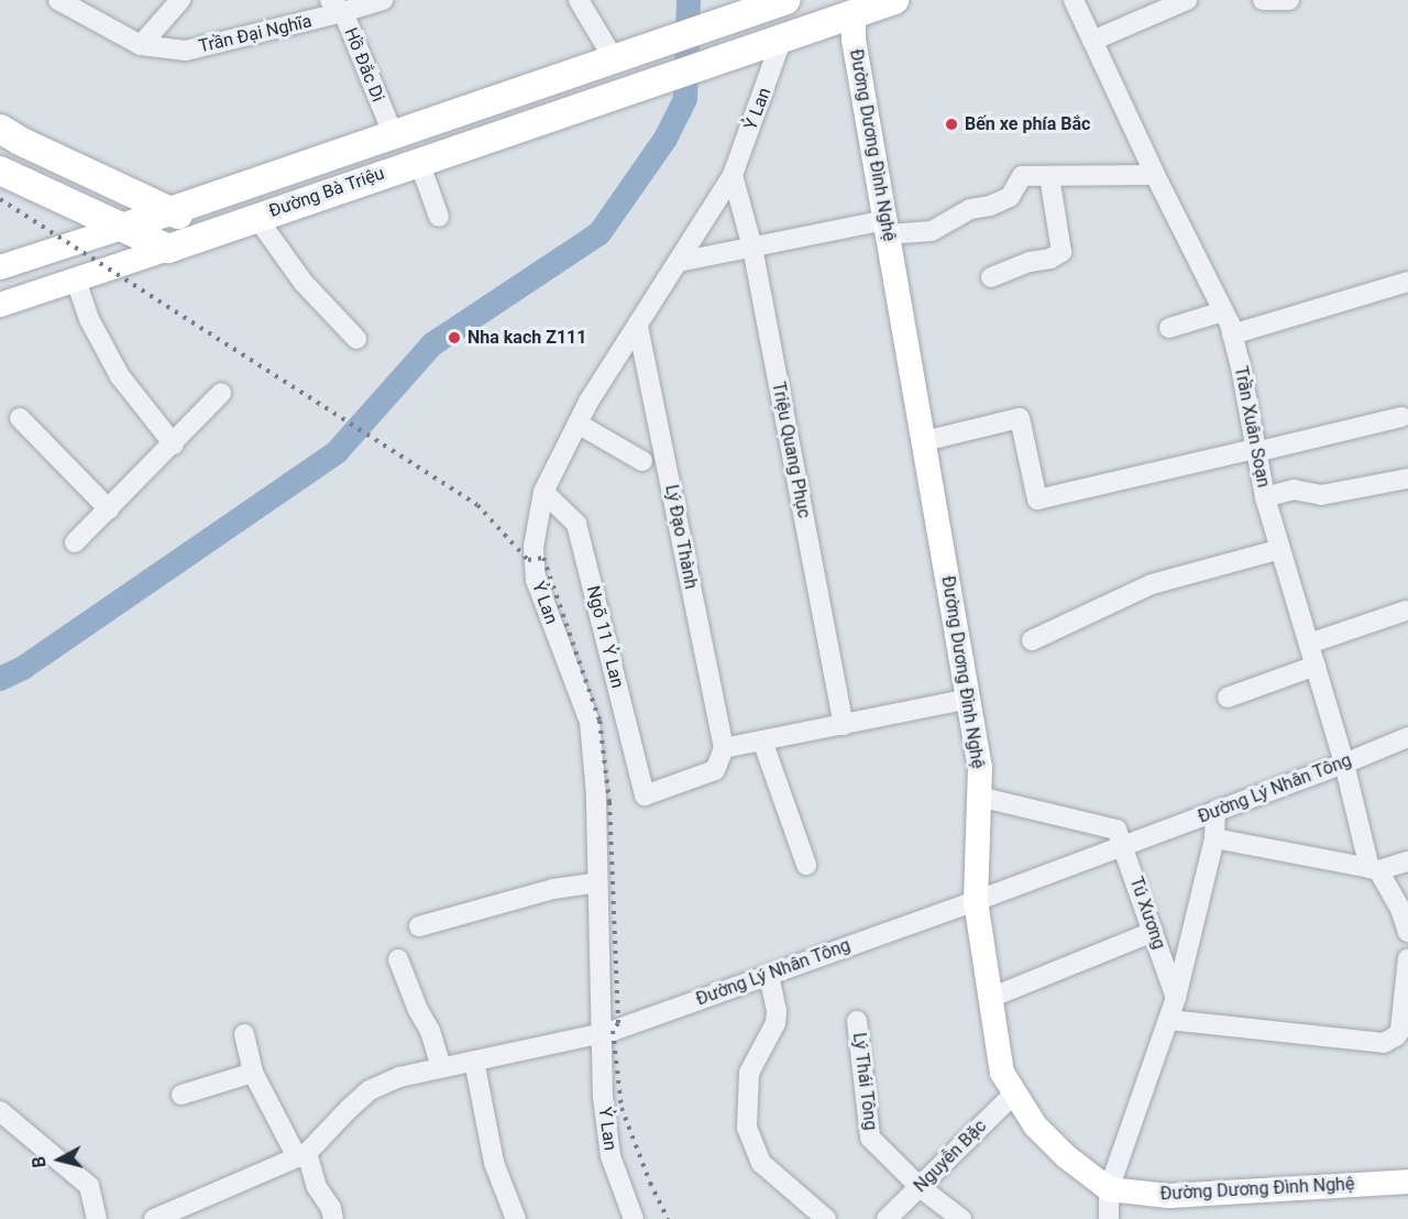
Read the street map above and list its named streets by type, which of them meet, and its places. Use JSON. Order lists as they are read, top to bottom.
{
  "streets": {
    "highway": ["Đường Bà Triệu"],
    "main road": ["Đường Dương Đình Nghệ"],
    "street": [
      "Trần Đại Nghĩa",
      "Hồ Đắc Di",
      "Ỷ Lan",
      "Trần Xuân Soạn",
      "Triệu Quang Phục",
      "Lý Đạo Thành",
      "Ngõ 11 Ỷ Lan",
      "Đường Lý Nhân Tông",
      "Tú Xương",
      "Lý Thái Tông",
      "Nguyễn Bặc"
    ]
  },
  "crossings": [
    ["Trần Đại Nghĩa", "Hồ Đắc Di"],
    ["Hồ Đắc Di", "Đường Bà Triệu"],
    ["Ỷ Lan", "Đường Bà Triệu"],
    ["Ỷ Lan", "Triệu Quang Phục"],
    ["Ỷ Lan", "Lý Đạo Thành"],
    ["Ỷ Lan", "Ngõ 11 Ỷ Lan"],
    ["Ỷ Lan", "Đường Lý Nhân Tông"],
    ["Đường Dương Đình Nghệ", "Đường Lý Nhân Tông"],
    ["Đường Dương Đình Nghệ", "Nguyễn Bặc"],
    ["Trần Xuân Soạn", "Đường Lý Nhân Tông"],
    ["Lý Đạo Thành", "Ngõ 11 Ỷ Lan"],
    ["Đường Lý Nhân Tông", "Tú Xương"],
    ["Lý Thái Tông", "Nguyễn Bặc"]
  ],
  "places": ["Bến xe phía Bắc", "Nha kach Z111"],
  "north": "left"
}
